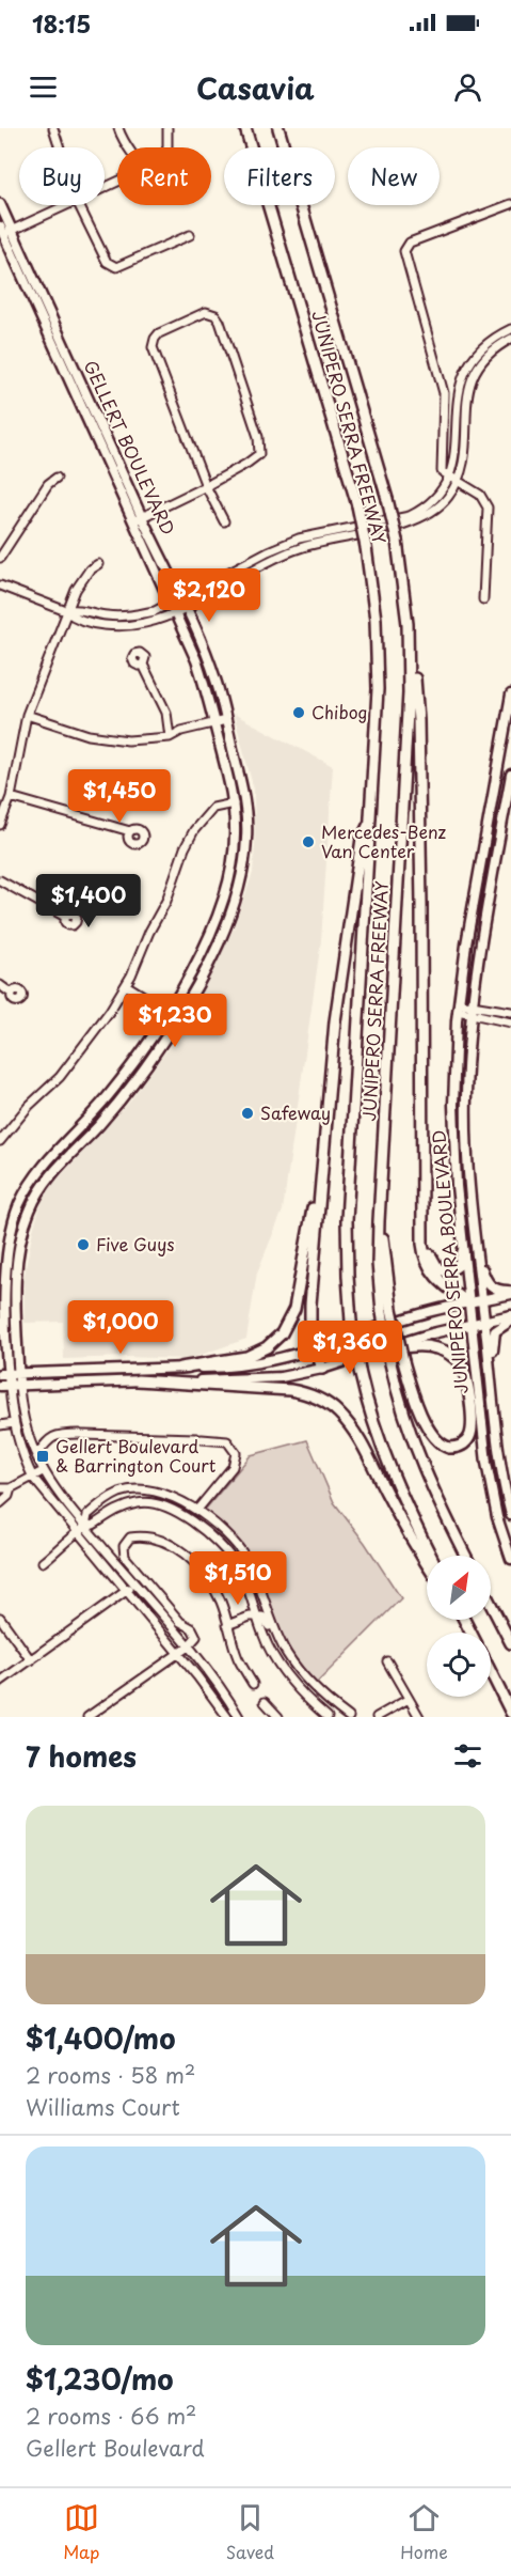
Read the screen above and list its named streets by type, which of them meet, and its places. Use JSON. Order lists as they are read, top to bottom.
{
  "streets": {
    "highway": ["JUNIPERO SERRA FREEWAY"],
    "main road": ["GELLERT BOULEVARD", "JUNIPERO SERRA BOULEVARD"]
  },
  "places": {
    "other": [
      "Chibog",
      "Mercedes-Benz Van Center",
      "Safeway",
      "Five Guys"
    ],
    "transit": ["Gellert Boulevard & Barrington Court"]
  },
  "north": "top right",
  "page": {
    "status": "18:15",
    "header": "Casavia",
    "chip": [
      "Buy",
      "Rent",
      "Filters",
      "New"
    ],
    "price": [
      "$2,120",
      "$1,450",
      "$1,400",
      "$1,230",
      "$1,000",
      "$1,360",
      "$1,510"
    ],
    "heading": "7 homes",
    "list": [
      {
        "name": "$1,400/mo",
        "note": "2 rooms · 58 m² · Williams Court"
      },
      {
        "name": "$1,230/mo",
        "note": "2 rooms · 66 m² · Gellert Boulevard"
      }
    ],
    "tabs": ["Map", "Saved", "Home"]
  }
}
